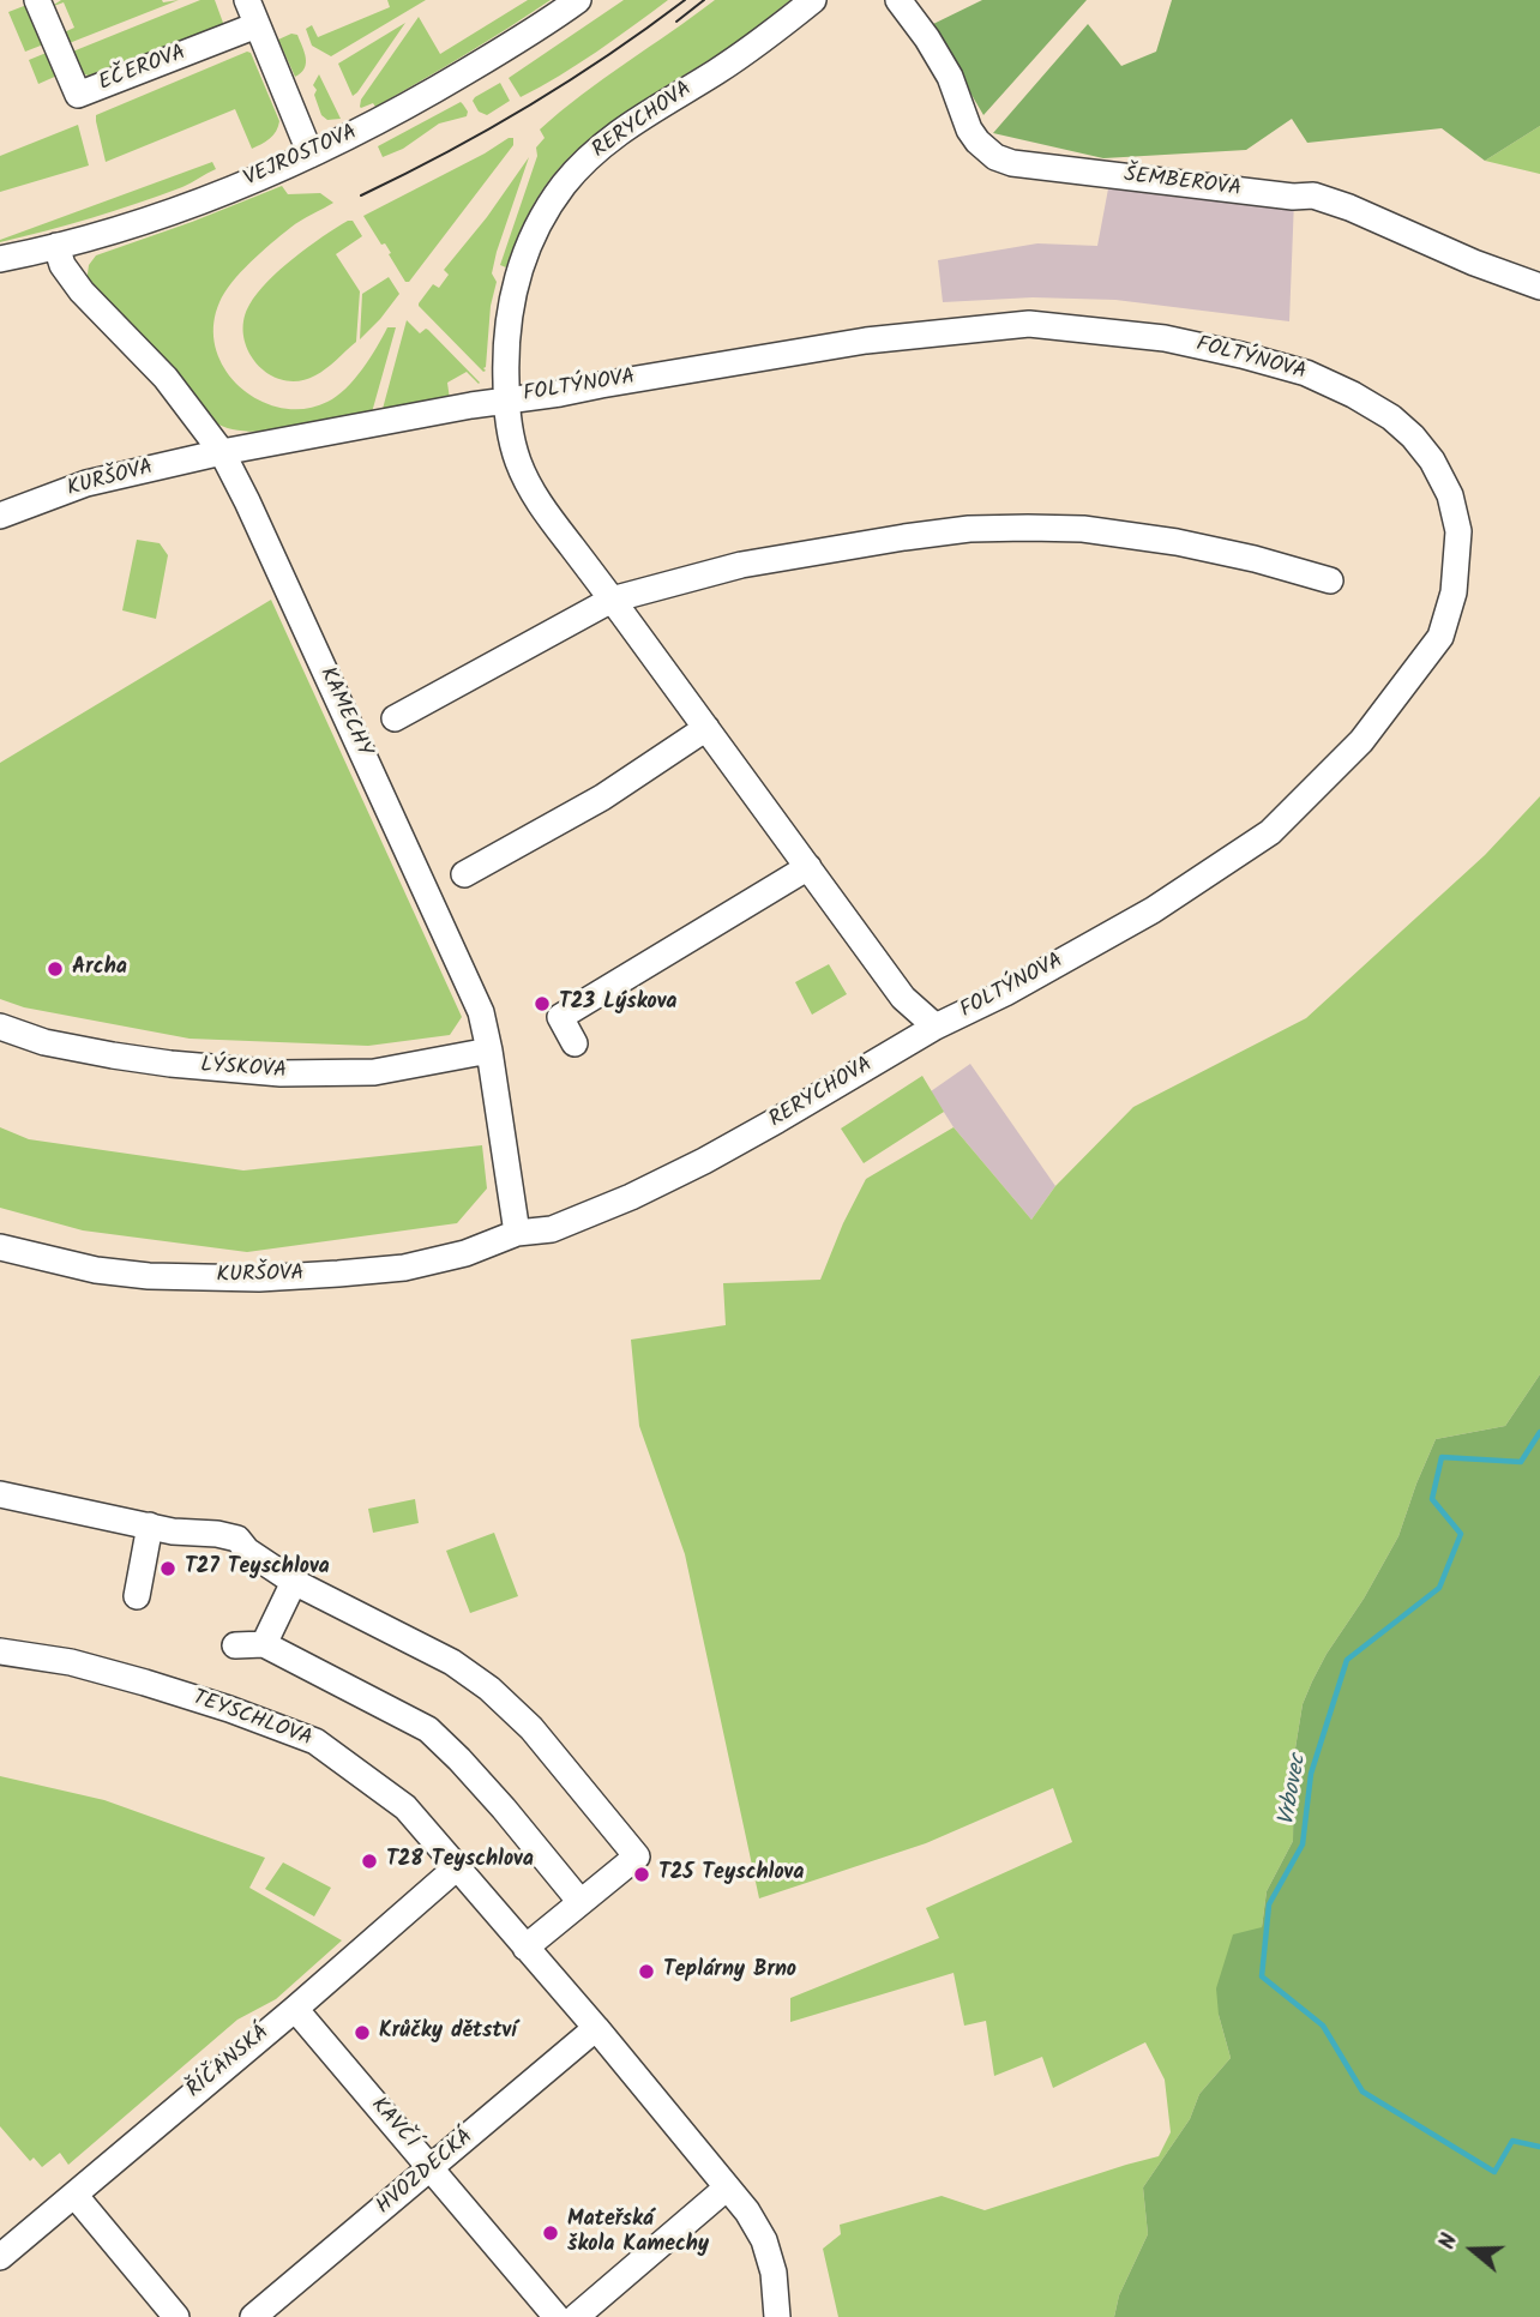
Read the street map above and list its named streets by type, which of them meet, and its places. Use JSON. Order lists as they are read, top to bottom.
{
  "streets": {
    "street": [
      "EČEROVA",
      "RERYCHOVA",
      "VEJROSTOVA",
      "ŠEMBEROVA",
      "FOLTÝNOVA",
      "KURŠOVA",
      "KAMECHY",
      "LÝSKOVA",
      "TEYSCHLOVA",
      "ŘÍČANSKÁ",
      "KAVČÍ",
      "HVOZDECKÁ"
    ]
  },
  "crossings": [
    ["RERYCHOVA", "FOLTÝNOVA"],
    ["RERYCHOVA", "KURŠOVA"],
    ["RERYCHOVA", "KAMECHY"],
    ["VEJROSTOVA", "KAMECHY"],
    ["FOLTÝNOVA", "KURŠOVA"],
    ["FOLTÝNOVA", "KAMECHY"],
    ["KURŠOVA", "KAMECHY"],
    ["KAMECHY", "LÝSKOVA"],
    ["TEYSCHLOVA", "ŘÍČANSKÁ"],
    ["TEYSCHLOVA", "HVOZDECKÁ"],
    ["ŘÍČANSKÁ", "KAVČÍ"],
    ["KAVČÍ", "HVOZDECKÁ"]
  ],
  "water": ["Vrbovec"],
  "places": [
    "Archa",
    "T23 Lýskova",
    "T27 Teyschlova",
    "T28 Teyschlova",
    "T25 Teyschlova",
    "Teplárny Brno",
    "Krůčky dětství",
    "Mateřská škola Kamechy"
  ],
  "north": "left"
}
